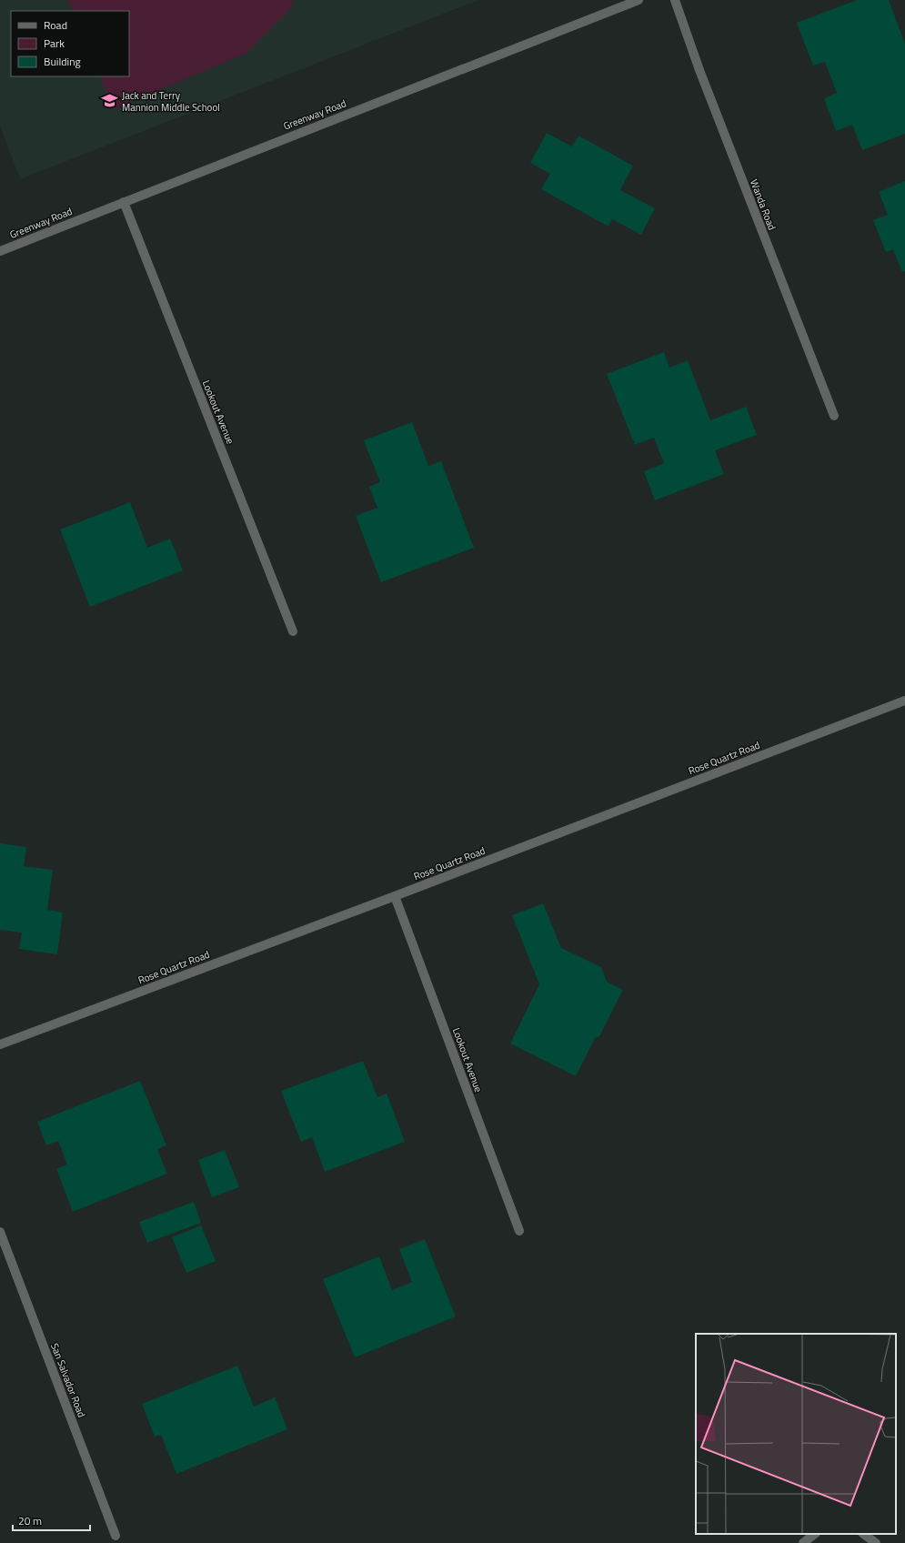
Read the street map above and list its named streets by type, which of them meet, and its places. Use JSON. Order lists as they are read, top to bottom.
{
  "streets": {
    "street": [
      "Greenway Road",
      "Wanda Road",
      "Lookout Avenue",
      "Rose Quartz Road",
      "San Salvador Road"
    ]
  },
  "crossings": [
    ["Greenway Road", "Lookout Avenue"],
    ["Lookout Avenue", "Rose Quartz Road"]
  ],
  "places": {
    "school or university": ["Jack and Terry Mannion Middle School"]
  },
  "legend": ["Road", "Park", "Building"],
  "scale_bar": "20 m"
}
